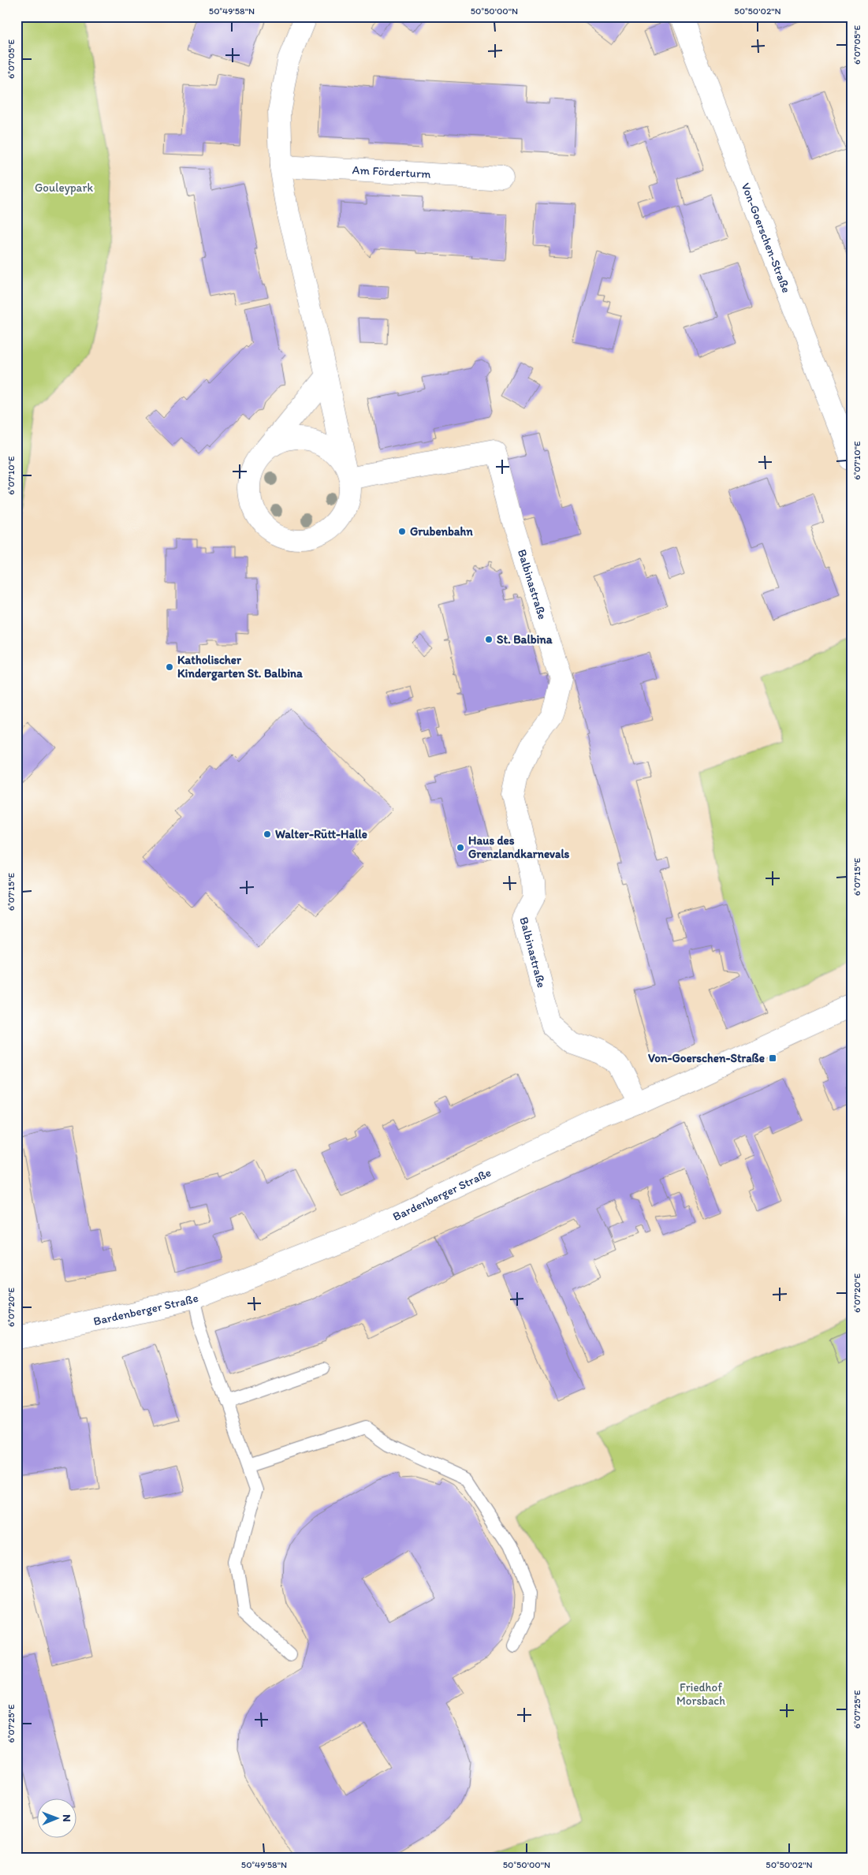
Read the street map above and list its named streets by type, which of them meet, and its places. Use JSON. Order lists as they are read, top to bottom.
{
  "streets": {
    "street": [
      "Am Förderturm",
      "Von-Goerschen-Straße",
      "Balbinastraße",
      "Bardenberger Straße"
    ]
  },
  "crossings": [
    ["Balbinastraße", "Bardenberger Straße"]
  ],
  "parks": ["Gouleypark", "Friedhof Morsbach"],
  "places": {
    "other": [
      "Grubenbahn",
      "St. Balbina",
      "Katholischer Kindergarten St. Balbina",
      "Walter-Rütt-Halle",
      "Haus des Grenzlandkarnevals"
    ],
    "transit": ["Von-Goerschen-Straße"]
  },
  "north": "right",
  "coordinates": [
    "50°49'58\"N",
    "50°50'00\"N",
    "50°50'02\"N",
    "6°07'05\"E",
    "6°07'10\"E",
    "6°07'15\"E",
    "6°07'20\"E",
    "6°07'25\"E"
  ]
}
